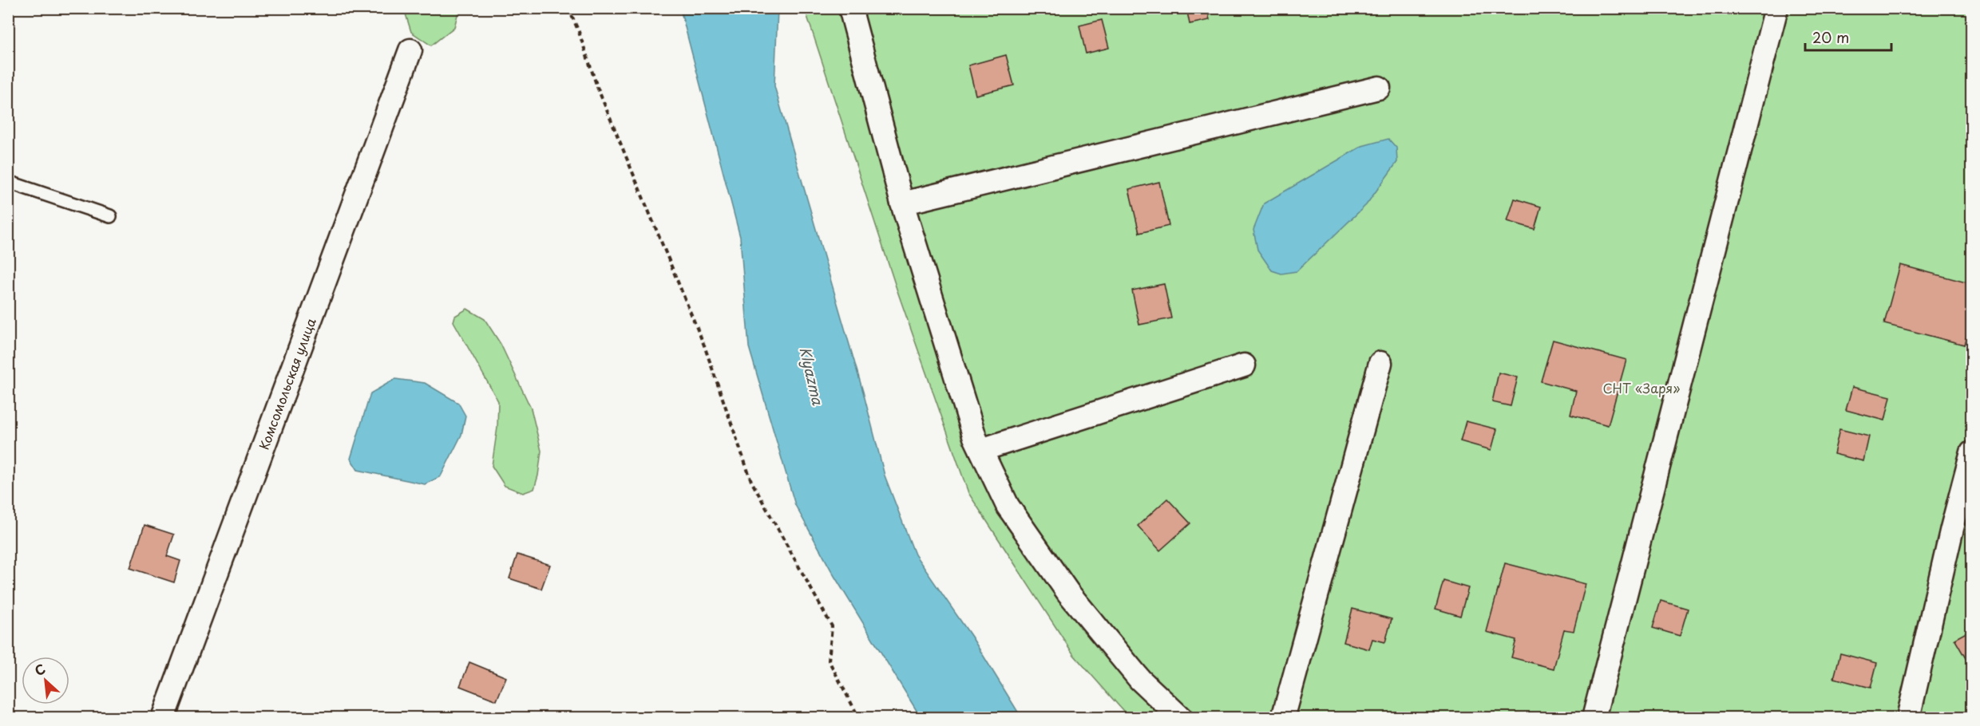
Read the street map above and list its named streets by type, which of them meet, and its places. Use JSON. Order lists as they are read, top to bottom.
{
  "streets": {
    "street": ["Комсомольская улица"]
  },
  "water": ["Klyazma"],
  "parks": ["СНТ «Заря»"],
  "scale_bar": "20 m",
  "north": "top left"
}
